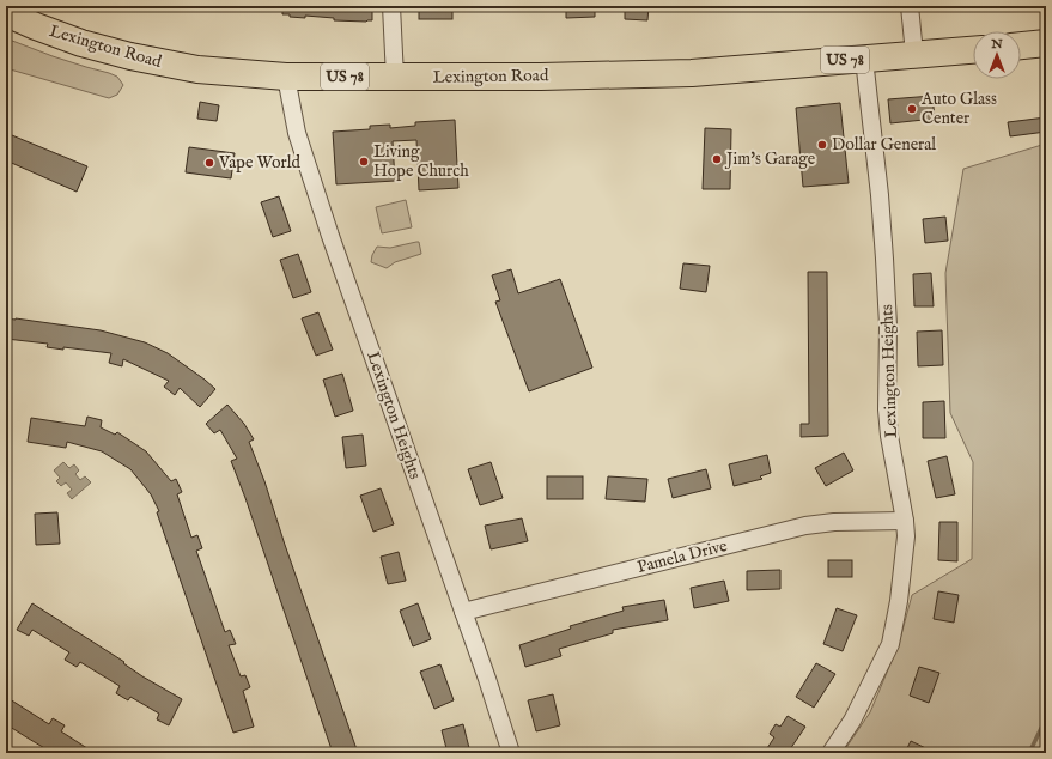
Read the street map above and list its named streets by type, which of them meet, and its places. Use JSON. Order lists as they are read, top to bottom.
{
  "streets": {
    "highway": ["Lexington Road", "US 78"],
    "street": ["Lexington Heights", "Pamela Drive"]
  },
  "crossings": [
    ["Lexington Road", "Lexington Heights"],
    ["Lexington Heights", "Pamela Drive"]
  ],
  "places": [
    "Auto Glass Center",
    "Dollar General",
    "Jim's Garage",
    "Living Hope Church",
    "Vape World"
  ],
  "north": "top"
}
